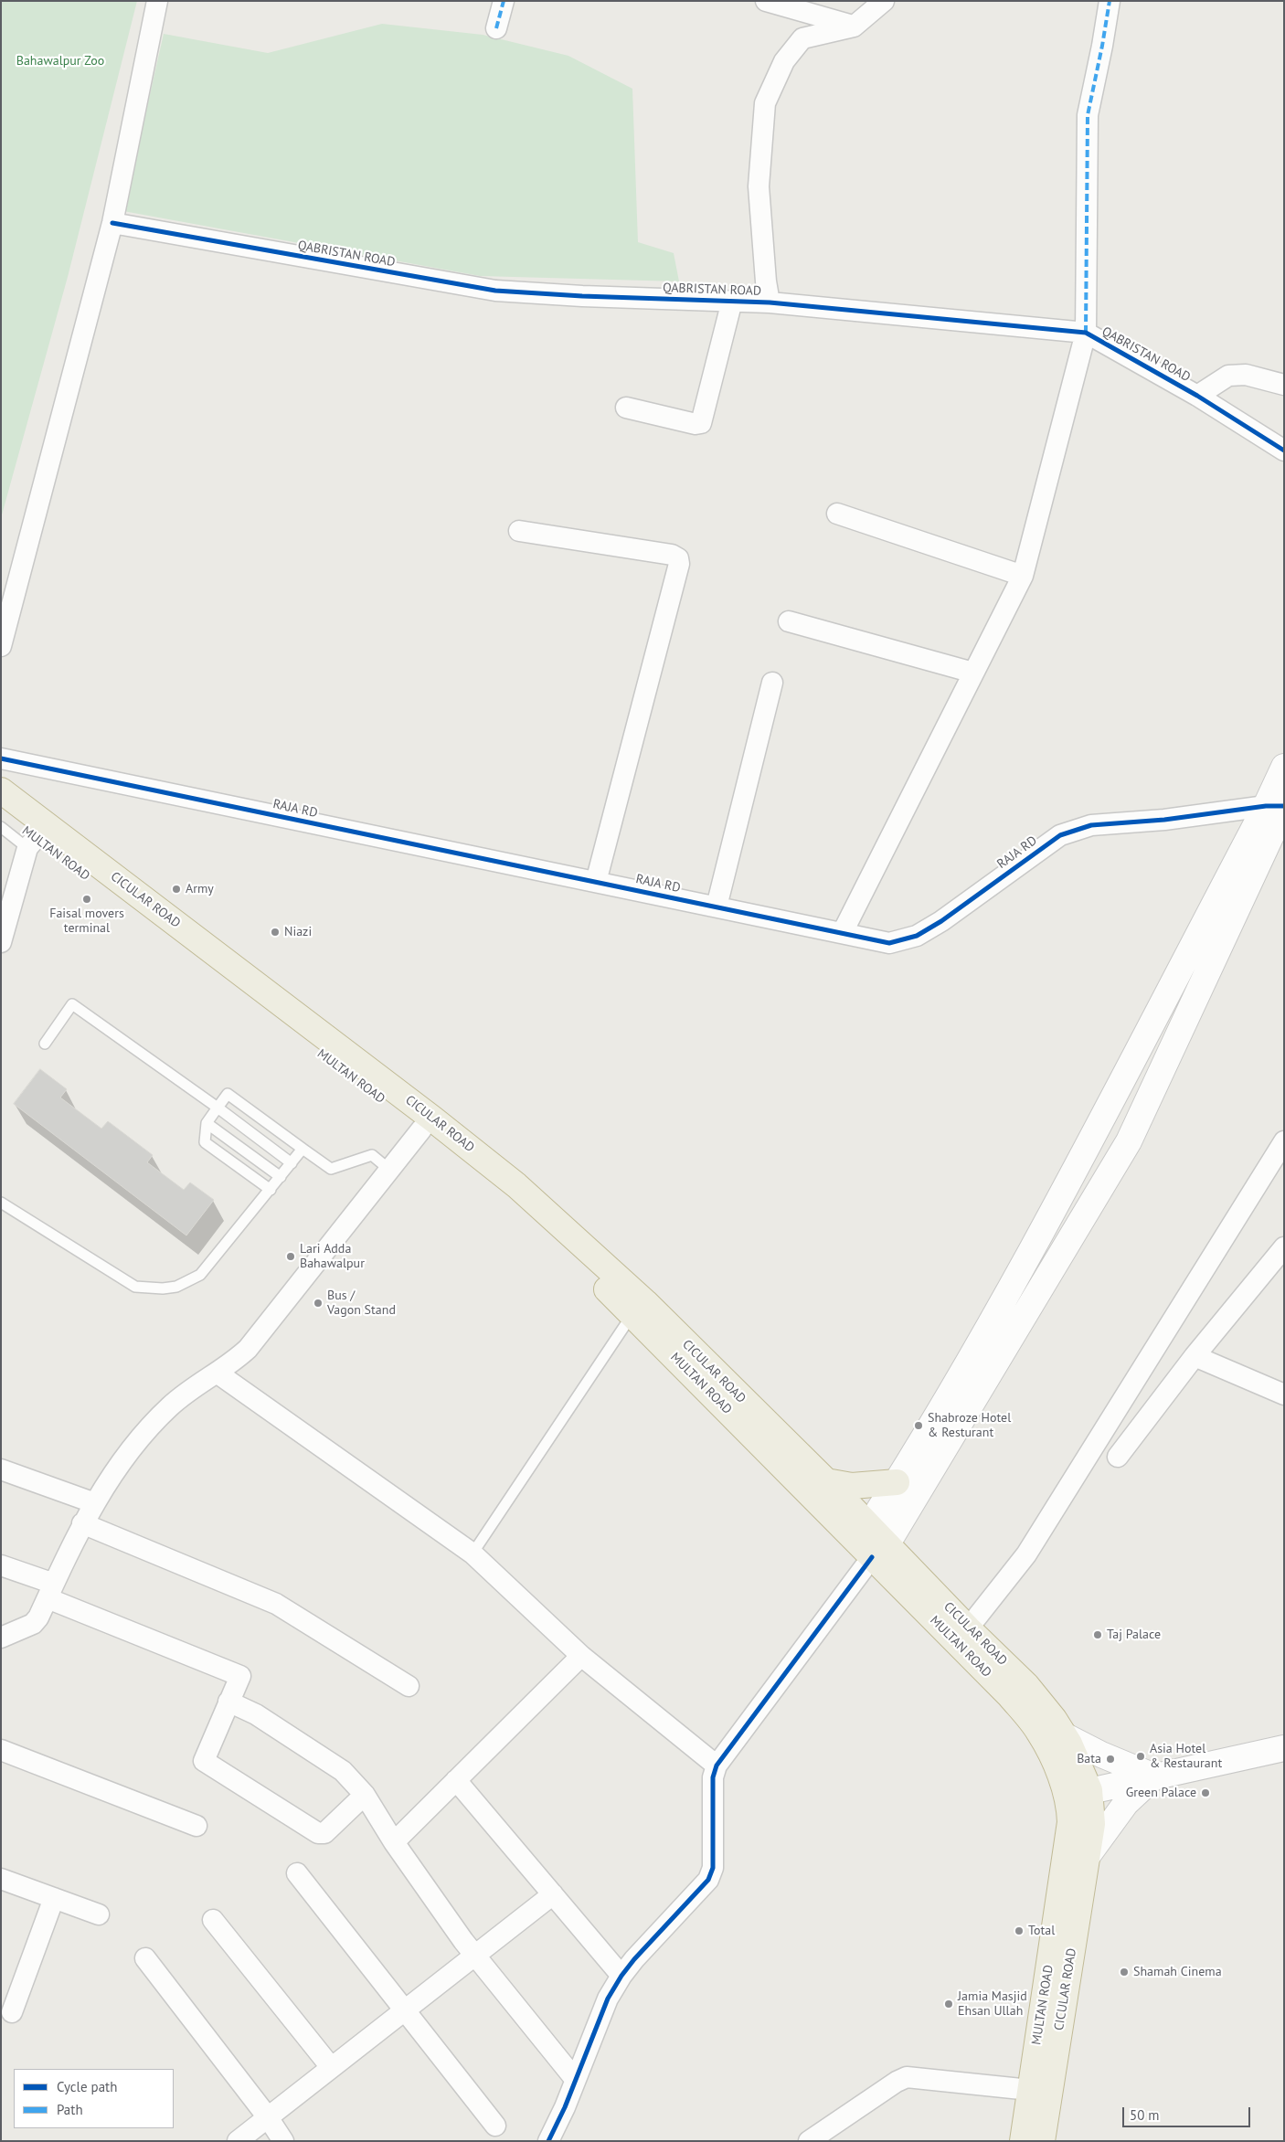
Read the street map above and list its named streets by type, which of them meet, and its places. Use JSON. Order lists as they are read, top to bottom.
{
  "streets": {
    "highway": ["MULTAN ROAD", "CICULAR ROAD"],
    "street": ["QABRISTAN ROAD", "RAJA RD"]
  },
  "crossings": [
    ["MULTAN ROAD", "CICULAR ROAD"]
  ],
  "parks": ["Bahawalpur Zoo"],
  "places": [
    "Army",
    "Faisal movers terminal",
    "Niazi",
    "Lari Adda Bahawalpur",
    "Bus / Vagon Stand",
    "Shabroze Hotel & Resturant",
    "Taj Palace",
    "Asia Hotel & Restaurant",
    "Bata",
    "Green Palace",
    "Total",
    "Shamah Cinema",
    "Jamia Masjid Ehsan Ullah"
  ],
  "legend": ["Cycle path", "Path"],
  "scale_bar": "50 m"
}
